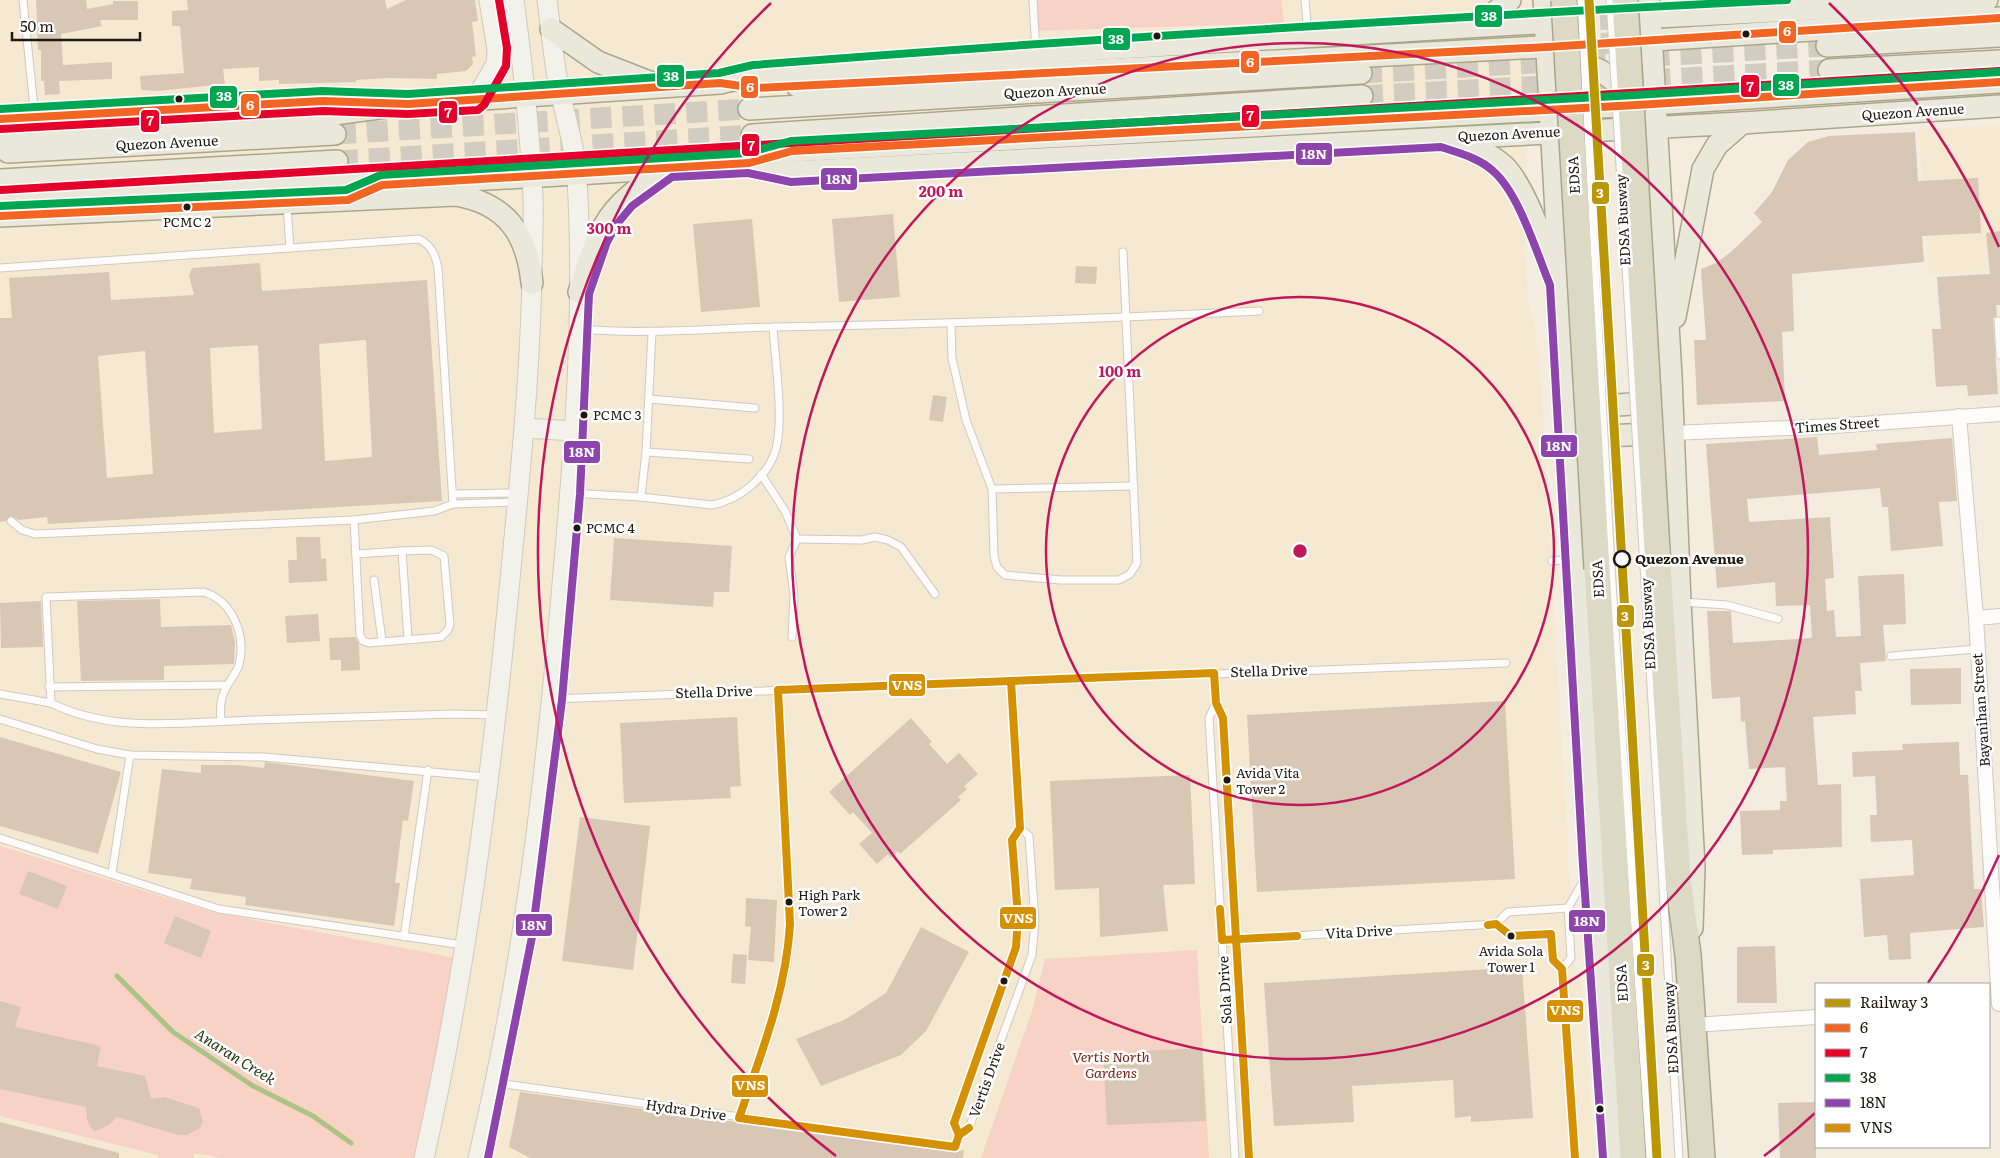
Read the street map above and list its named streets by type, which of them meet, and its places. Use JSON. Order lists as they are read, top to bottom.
{
  "streets": {
    "highway": ["EDSA"],
    "main road": ["Quezon Avenue"],
    "street": ["Times Street", "Bayanihan Street"],
    "lane": [
      "EDSA Busway",
      "Stella Drive",
      "Vita Drive",
      "Sola Drive",
      "Vertis Drive",
      "Hydra Drive"
    ]
  },
  "crossings": [
    ["Quezon Avenue", "EDSA"],
    ["EDSA", "EDSA Busway"],
    ["Times Street", "Bayanihan Street"],
    ["Stella Drive", "Sola Drive"],
    ["Stella Drive", "Vertis Drive"],
    ["Vita Drive", "Sola Drive"],
    ["Vertis Drive", "Hydra Drive"]
  ],
  "water": ["Anaran Creek"],
  "parks": ["Vertis North Gardens"],
  "places": [
    "PCMC 2",
    "PCMC 3",
    "PCMC 4",
    "Quezon Avenue",
    "Avida Vita Tower 2",
    "High Park Tower 2",
    "Avida Sola Tower 1"
  ],
  "lines": [
    "rail line 3",
    "transit line 7",
    "transit line 38",
    "transit line 6",
    "transit line 18N",
    "transit line VNS"
  ],
  "legend": [
    "Railway 3",
    "6",
    "7",
    "38",
    "18N",
    "VNS"
  ],
  "scale_bar": "50 m",
  "rings": ["200 m", "300 m", "100 m"]
}
